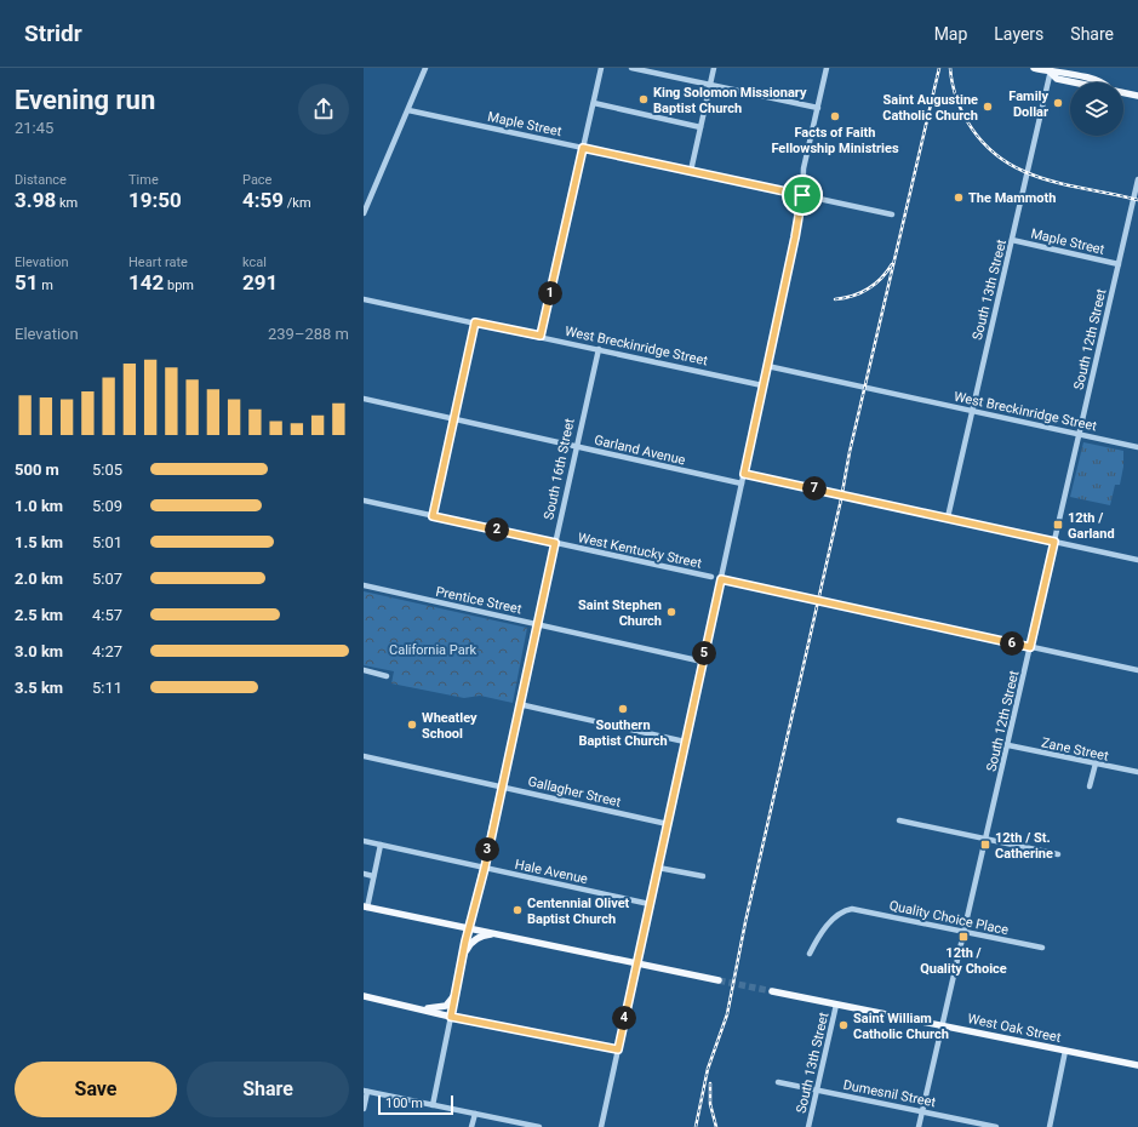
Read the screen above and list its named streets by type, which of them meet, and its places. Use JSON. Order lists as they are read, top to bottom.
{
  "streets": {
    "main road": ["South 16th Street", "West Oak Street"],
    "street": [
      "Maple Street",
      "South 13th Street",
      "South 12th Street",
      "West Breckinridge Street",
      "Garland Avenue",
      "West Kentucky Street",
      "Prentice Street",
      "Zane Street",
      "Gallagher Street",
      "Hale Avenue",
      "Quality Choice Place",
      "Dumesnil Street"
    ]
  },
  "crossings": [
    ["Maple Street", "South 13th Street"],
    ["Maple Street", "South 12th Street"],
    ["South 13th Street", "West Breckinridge Street"],
    ["South 13th Street", "West Oak Street"],
    ["South 13th Street", "Dumesnil Street"],
    ["South 12th Street", "West Breckinridge Street"],
    ["South 12th Street", "Zane Street"],
    ["South 12th Street", "Quality Choice Place"],
    ["South 12th Street", "West Oak Street"],
    ["South 12th Street", "Dumesnil Street"],
    ["West Breckinridge Street", "South 16th Street"],
    ["Garland Avenue", "South 16th Street"],
    ["South 16th Street", "West Kentucky Street"],
    ["South 16th Street", "Prentice Street"],
    ["South 16th Street", "Gallagher Street"],
    ["South 16th Street", "Hale Avenue"]
  ],
  "parks": ["California Park"],
  "places": {
    "other": [
      "King Solomon Missionary Baptist Church",
      "Family Dollar",
      "Saint Augustine Catholic Church",
      "Facts of Faith Fellowship Ministries",
      "The Mammoth",
      "Saint Stephen Church",
      "Southern Baptist Church",
      "Wheatley School",
      "Centennial Olivet Baptist Church",
      "Saint William Catholic Church"
    ],
    "transit": ["12th / Garland", "12th / St. Catherine", "12th / Quality Choice"]
  },
  "scale_bar": "100 m",
  "page": {
    "header": "Stridr",
    "nav": ["Map", "Layers", "Share"],
    "heading": ["Evening run", "21:45"],
    "stats": [
      ["Distance", "3.98 km"],
      ["Time", "19:50"],
      ["Pace", "4:59 /km"],
      ["Elevation", "51 m"],
      ["Heart rate", "142 bpm"],
      ["kcal", "291"]
    ],
    "pins": [
      "1",
      "7",
      "2",
      "6",
      "5",
      "3",
      "4"
    ],
    "chart": ["Elevation", "239–288 m"],
    "list": [
      {
        "name": "500 m",
        "note": "5:05"
      },
      {
        "name": "1.0 km",
        "note": "5:09"
      },
      {
        "name": "1.5 km",
        "note": "5:01"
      },
      {
        "name": "2.0 km",
        "note": "5:07"
      },
      {
        "name": "2.5 km",
        "note": "4:57"
      },
      {
        "name": "3.0 km",
        "note": "4:27"
      },
      {
        "name": "3.5 km",
        "note": "5:11"
      }
    ],
    "buttons": ["Save", "Share"],
    "scale": "100 m"
  }
}
